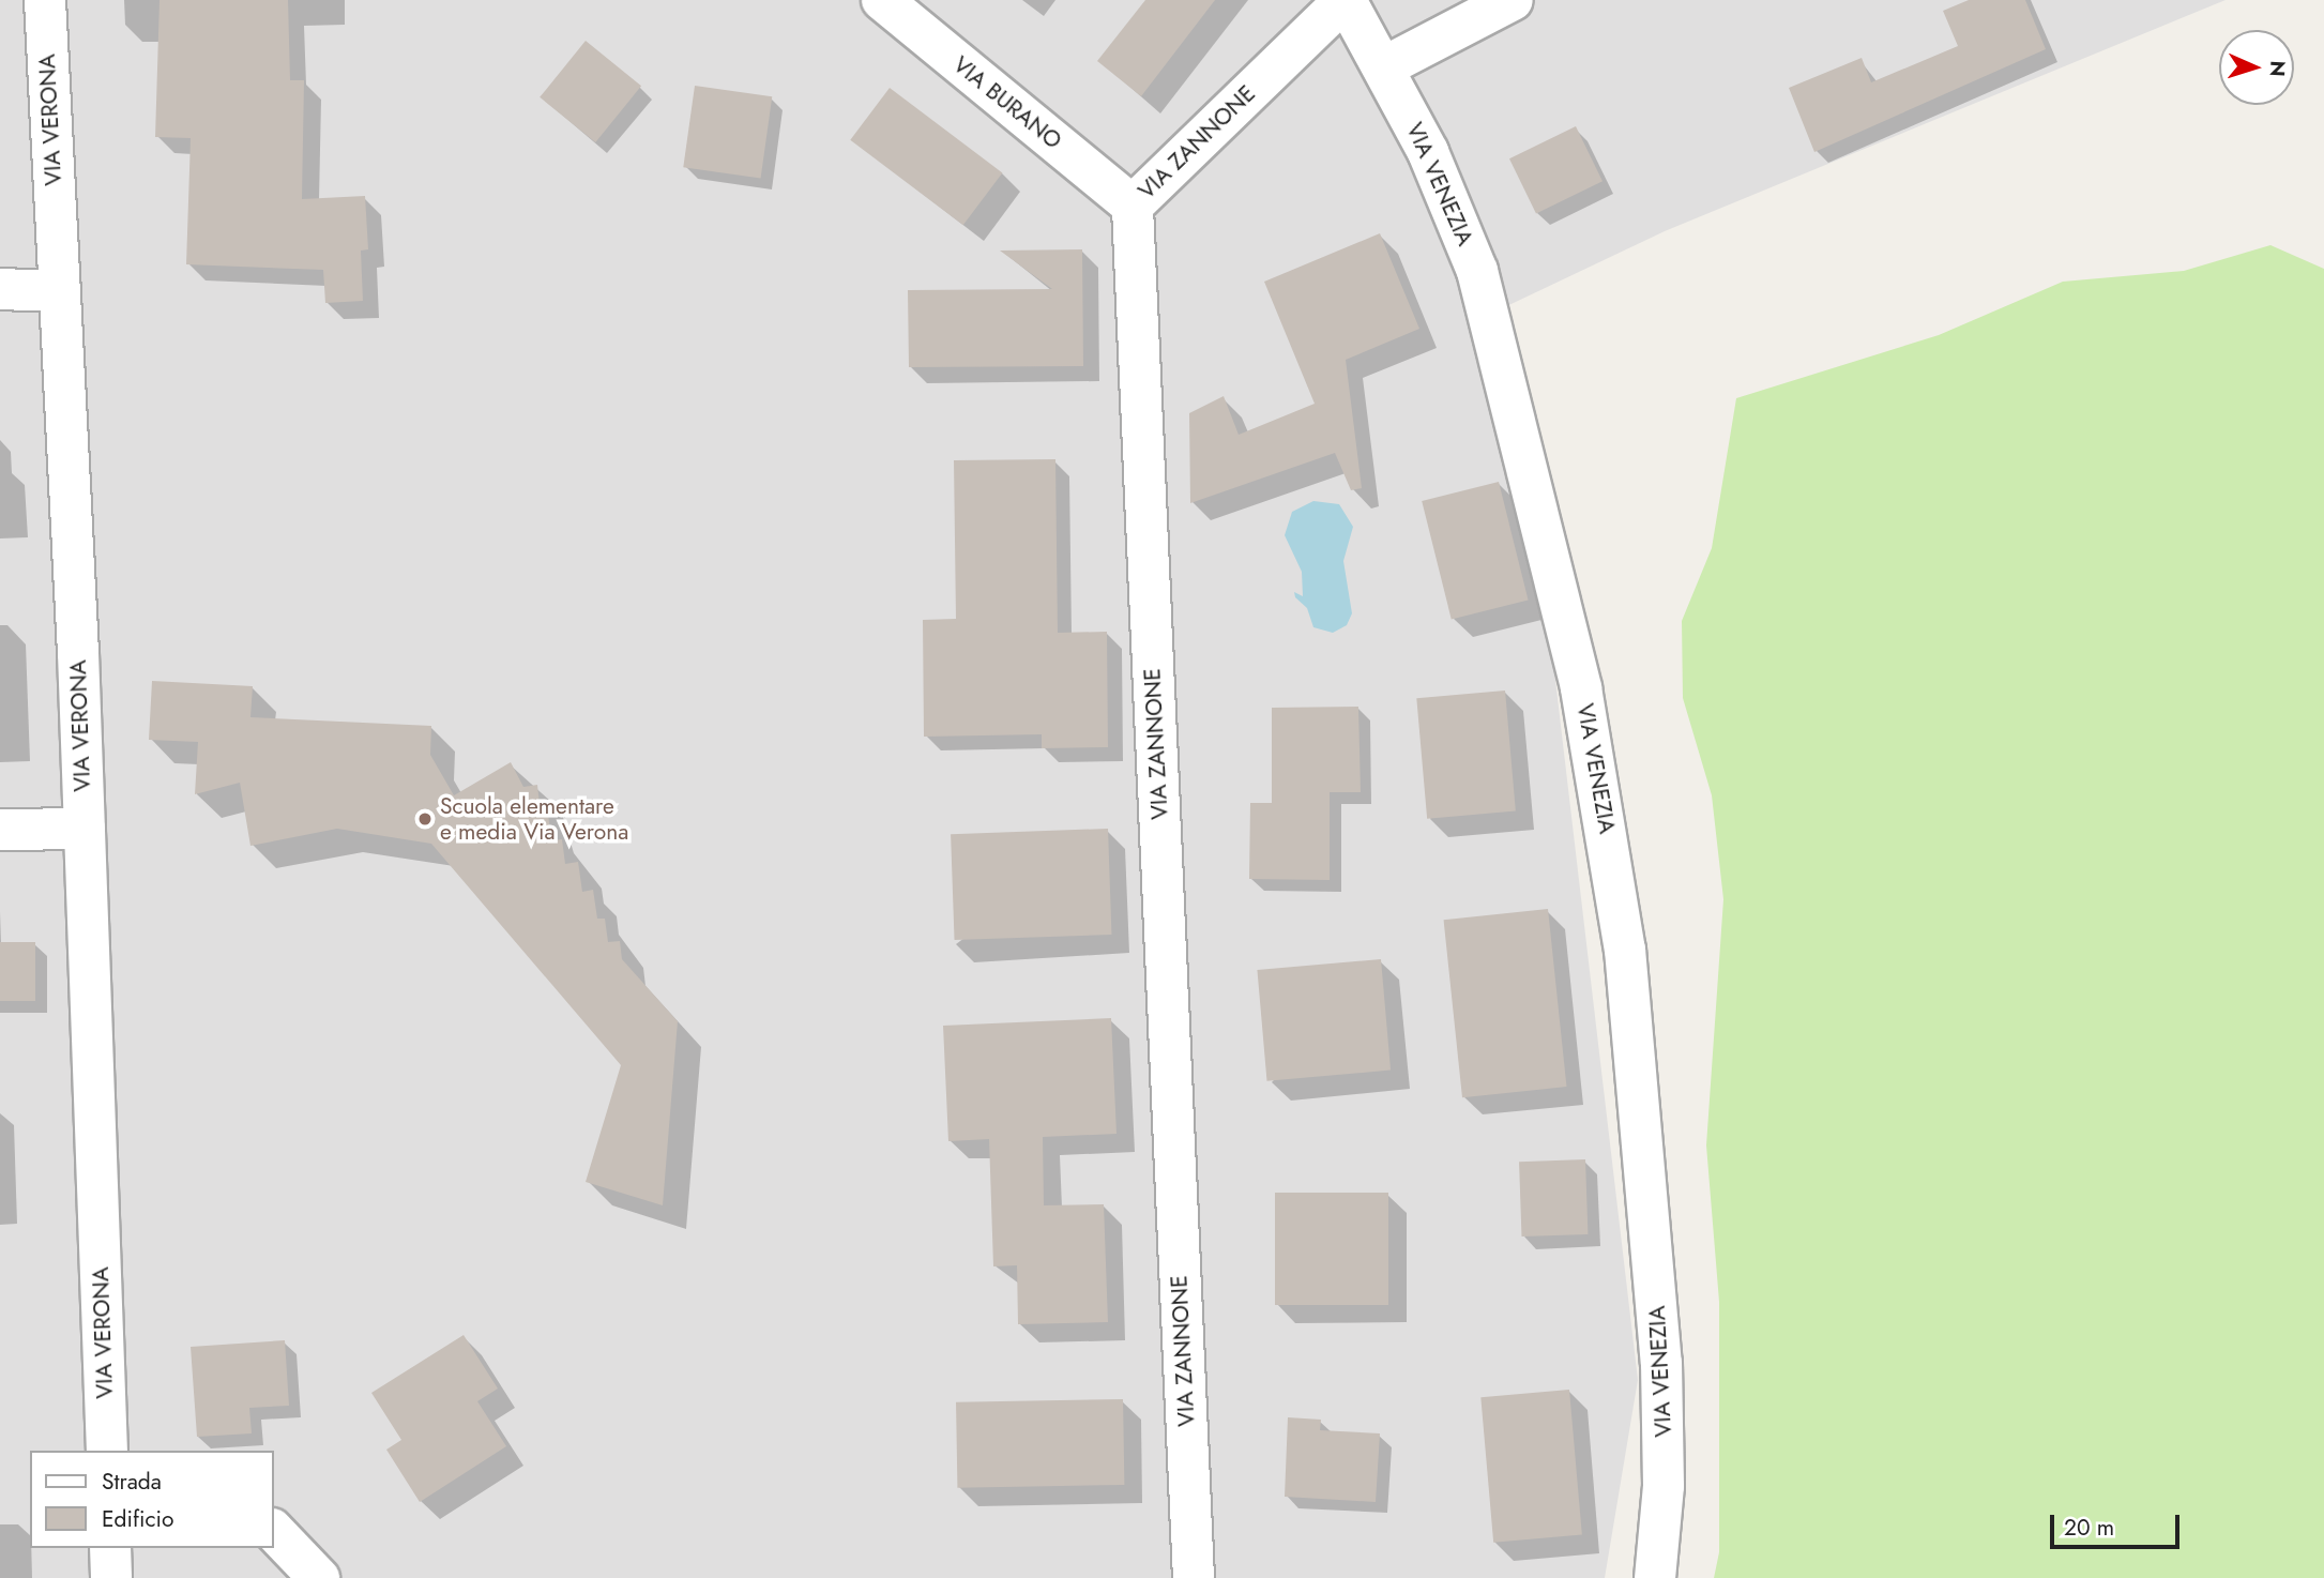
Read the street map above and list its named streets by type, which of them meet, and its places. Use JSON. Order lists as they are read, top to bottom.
{
  "streets": {
    "street": [
      "VIA BURANO",
      "VIA VERONA",
      "VIA ZANNONE",
      "VIA VENEZIA"
    ]
  },
  "crossings": [
    ["VIA BURANO", "VIA ZANNONE"],
    ["VIA ZANNONE", "VIA VENEZIA"]
  ],
  "places": ["Scuola elementare e media Via Verona"],
  "legend": ["Strada", "Edificio"],
  "scale_bar": "20 m",
  "north": "right"
}
